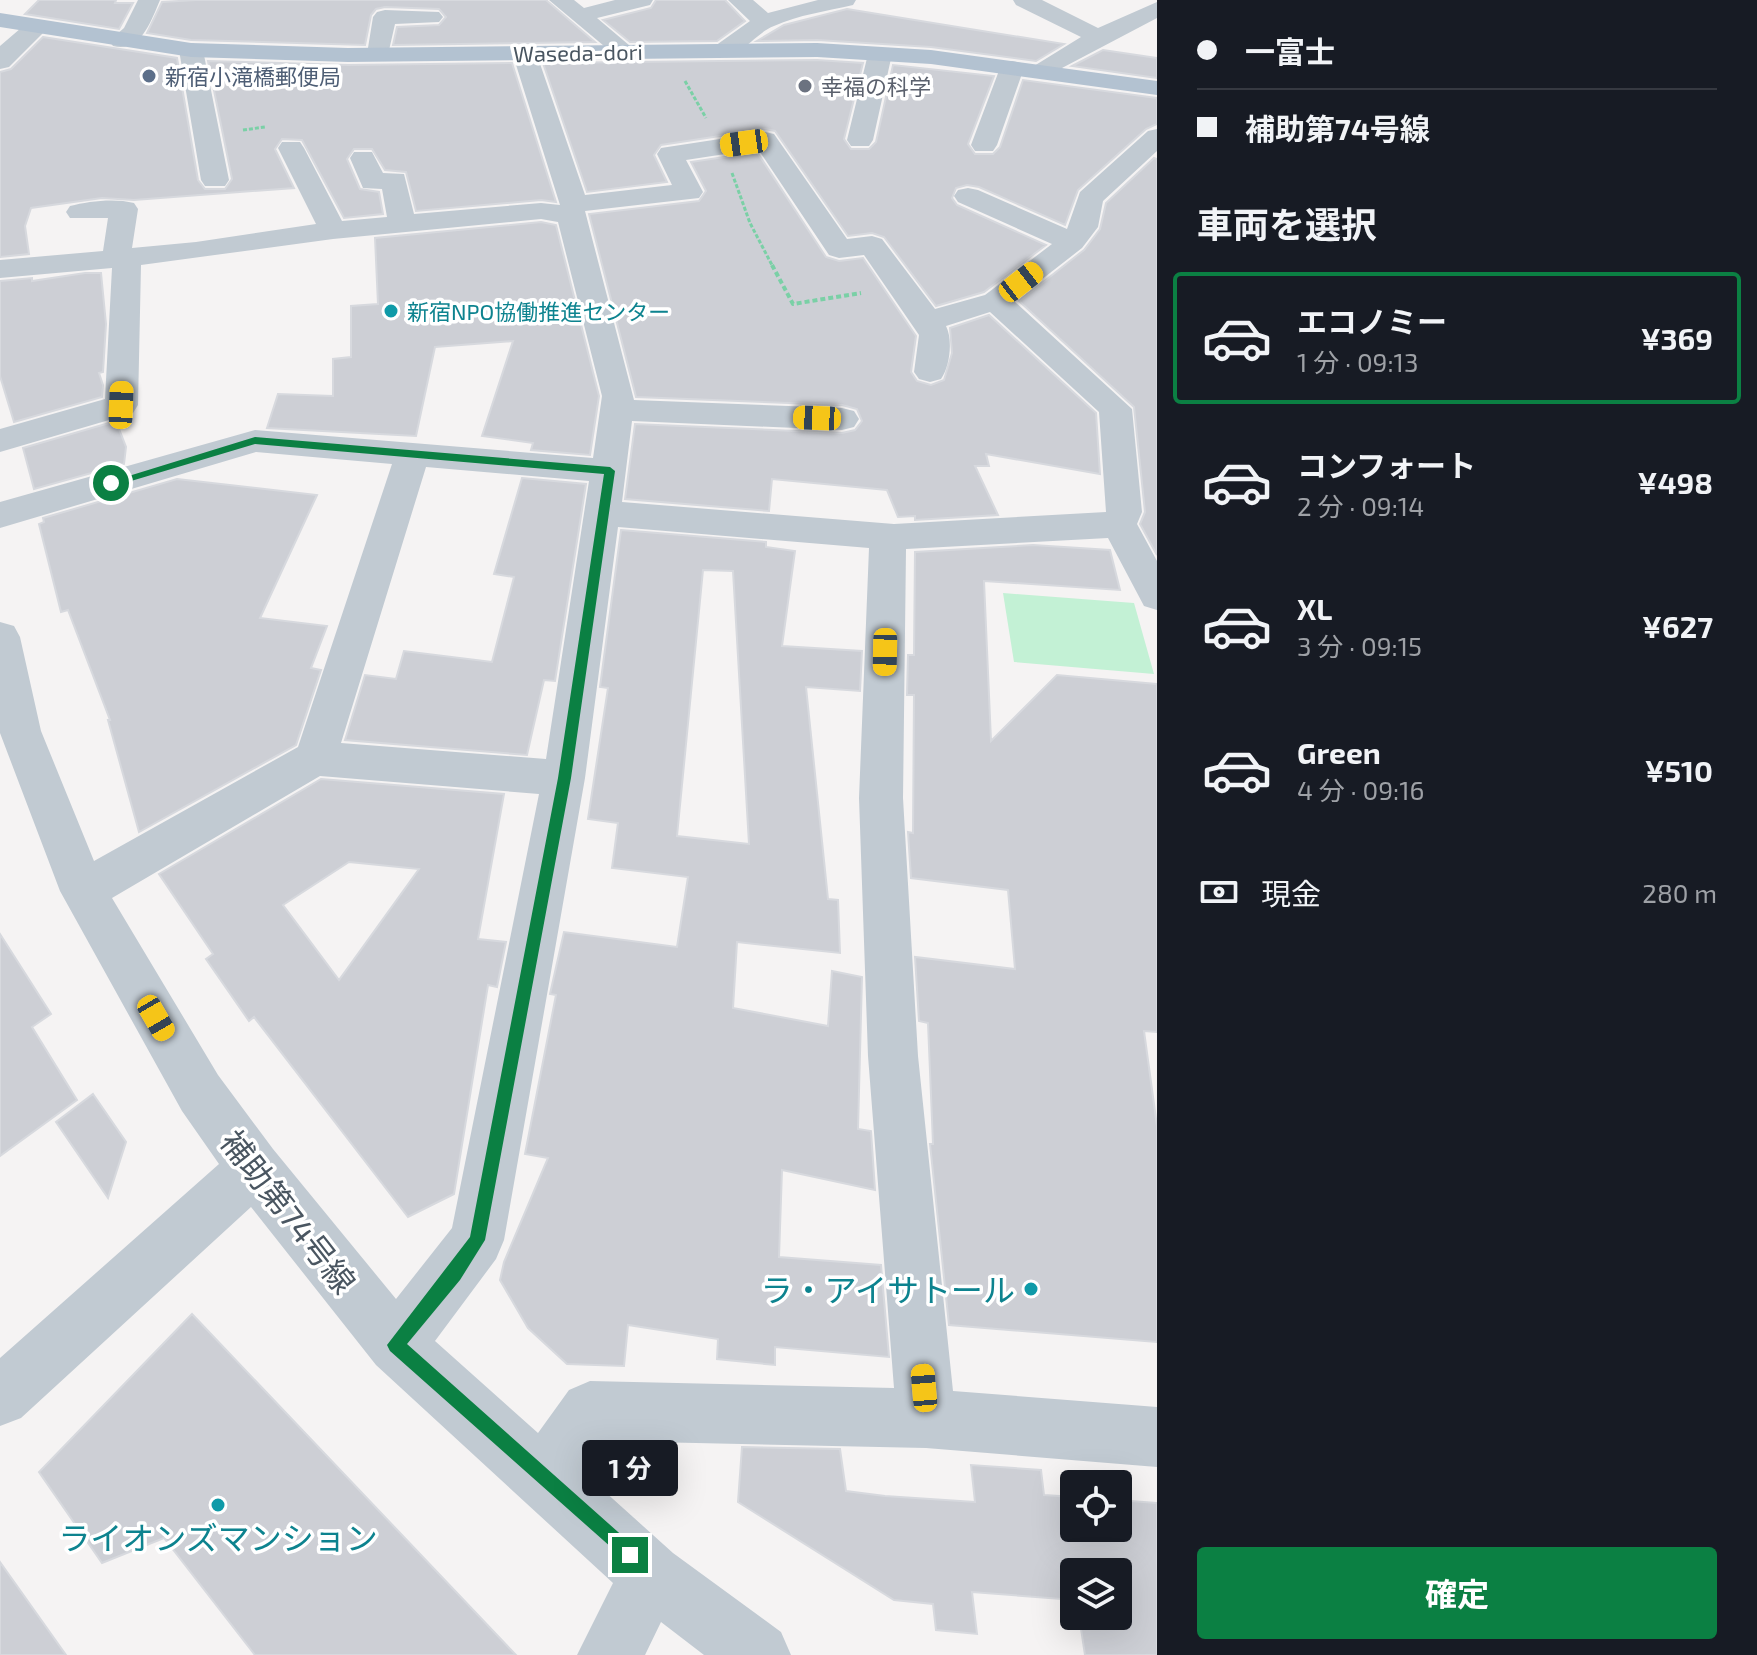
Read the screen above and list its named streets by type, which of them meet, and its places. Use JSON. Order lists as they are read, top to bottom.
{
  "streets": {
    "main road": ["Waseda-dori"],
    "street": ["補助第74号線"]
  },
  "places": [
    "新宿小滝橋郵便局",
    "幸福の科学",
    "新宿NPO協働推進センター",
    "ラ・アイサトール",
    "ライオンズマンション"
  ],
  "page": {
    "banner": ["一富士", "補助第74号線"],
    "heading": "車両を選択",
    "list": [
      {
        "name": "エコノミー",
        "note": "1 分 · 09:13",
        "value": "¥369"
      },
      {
        "name": "コンフォート",
        "note": "2 分 · 09:14",
        "value": "¥498"
      },
      {
        "name": "XL",
        "note": "3 分 · 09:15",
        "value": "¥627"
      },
      {
        "name": "Green",
        "note": "4 分 · 09:16",
        "value": "¥510"
      }
    ],
    "pay": ["現金", "280 m"],
    "bubble": "1 分",
    "buttons": "確定"
  }
}
